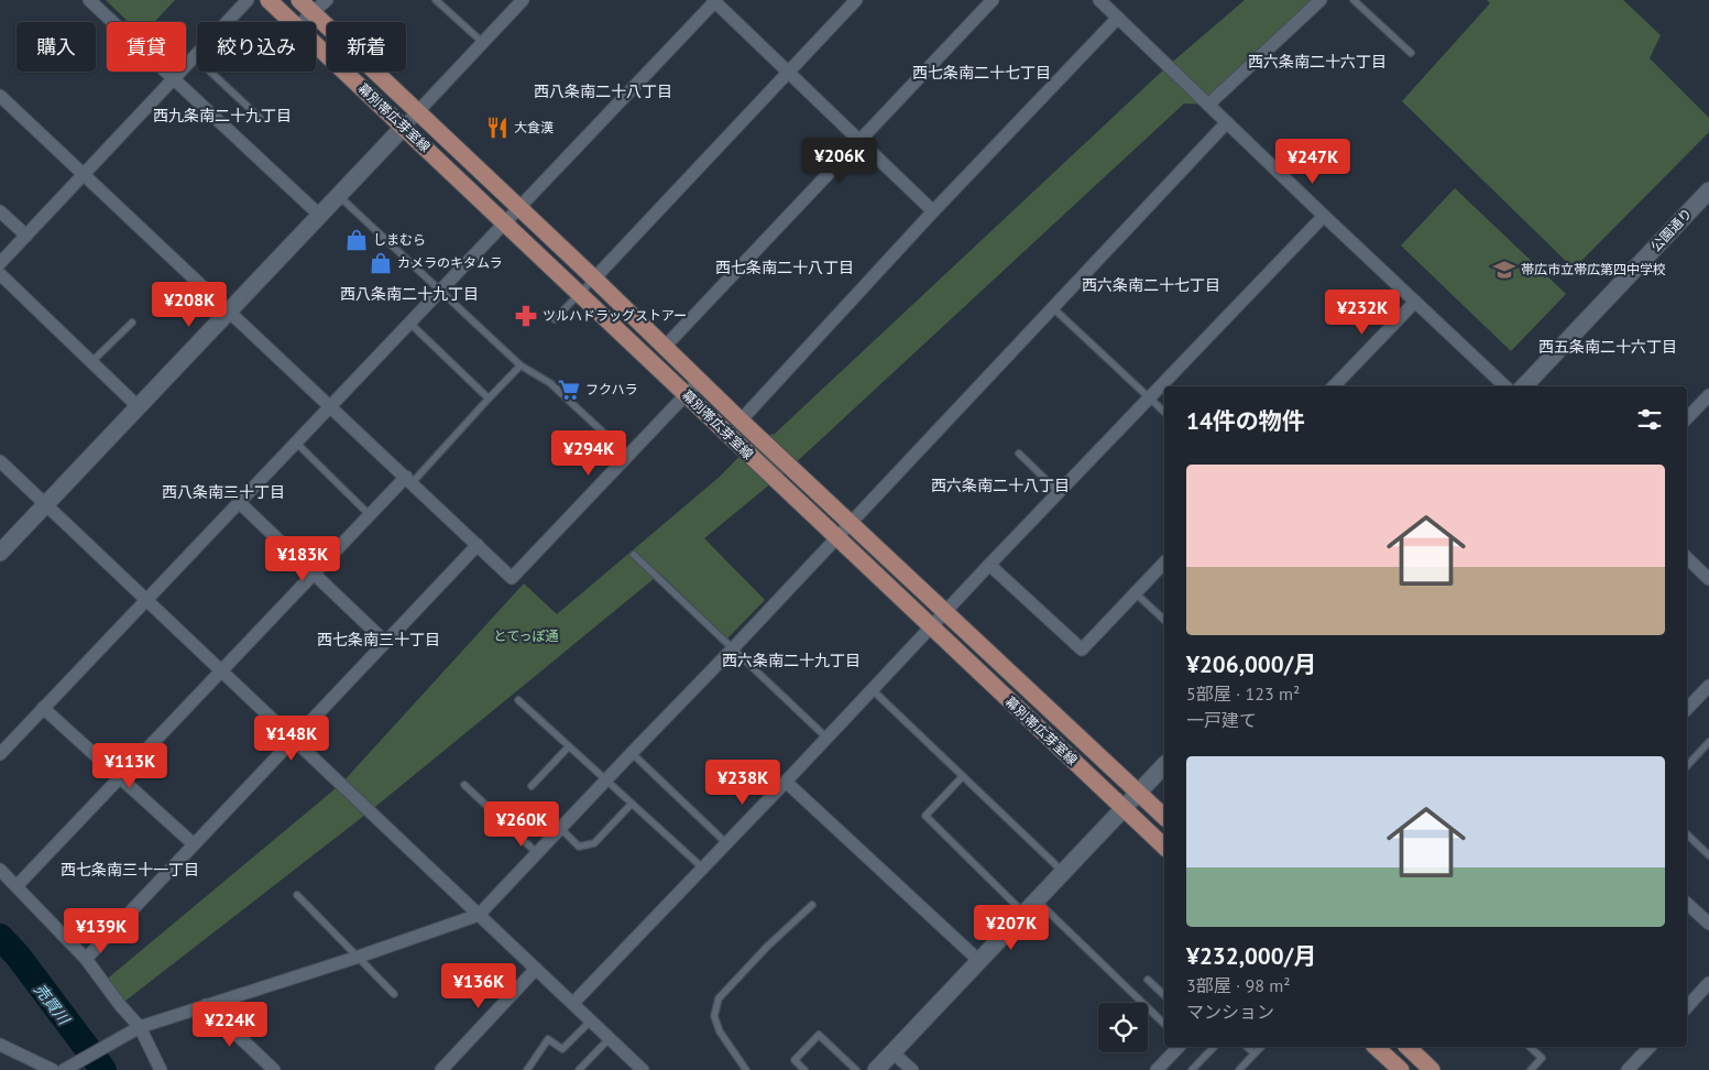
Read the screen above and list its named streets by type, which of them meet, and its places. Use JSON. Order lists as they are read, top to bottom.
{
  "streets": {
    "main road": ["幕別帯広芽室線"],
    "street": ["公園通り"]
  },
  "districts": [
    "西六条南二十六丁目",
    "西七条南二十七丁目",
    "西八条南二十八丁目",
    "西九条南二十九丁目",
    "西七条南二十八丁目",
    "西六条南二十七丁目",
    "西八条南二十九丁目",
    "西五条南二十六丁目",
    "西六条南二十八丁目",
    "西八条南三十丁目",
    "西七条南三十丁目",
    "西六条南二十九丁目",
    "西七条南三十一丁目"
  ],
  "water": ["売買川"],
  "parks": ["とてっぽ通"],
  "places": {
    "restaurant": ["大食漢"],
    "shop": ["しまむら", "カメラのキタムラ"],
    "school or university": ["帯広市立帯広第四中学校"],
    "pharmacy": ["ツルハドラッグストアー"],
    "supermarket": ["フクハラ"]
  },
  "page": {
    "chip": [
      "購入",
      "賃貸",
      "絞り込み",
      "新着"
    ],
    "price": [
      "¥206K",
      "¥247K",
      "¥208K",
      "¥232K",
      "¥294K",
      "¥183K",
      "¥148K",
      "¥113K",
      "¥238K",
      "¥260K",
      "¥207K",
      "¥139K",
      "¥136K",
      "¥224K"
    ],
    "heading": "14件の物件",
    "list": [
      {
        "name": "¥206,000/月",
        "note": "5部屋 · 123 m² · 一戸建て"
      },
      {
        "name": "¥232,000/月",
        "note": "3部屋 · 98 m² · マンション"
      }
    ]
  }
}
